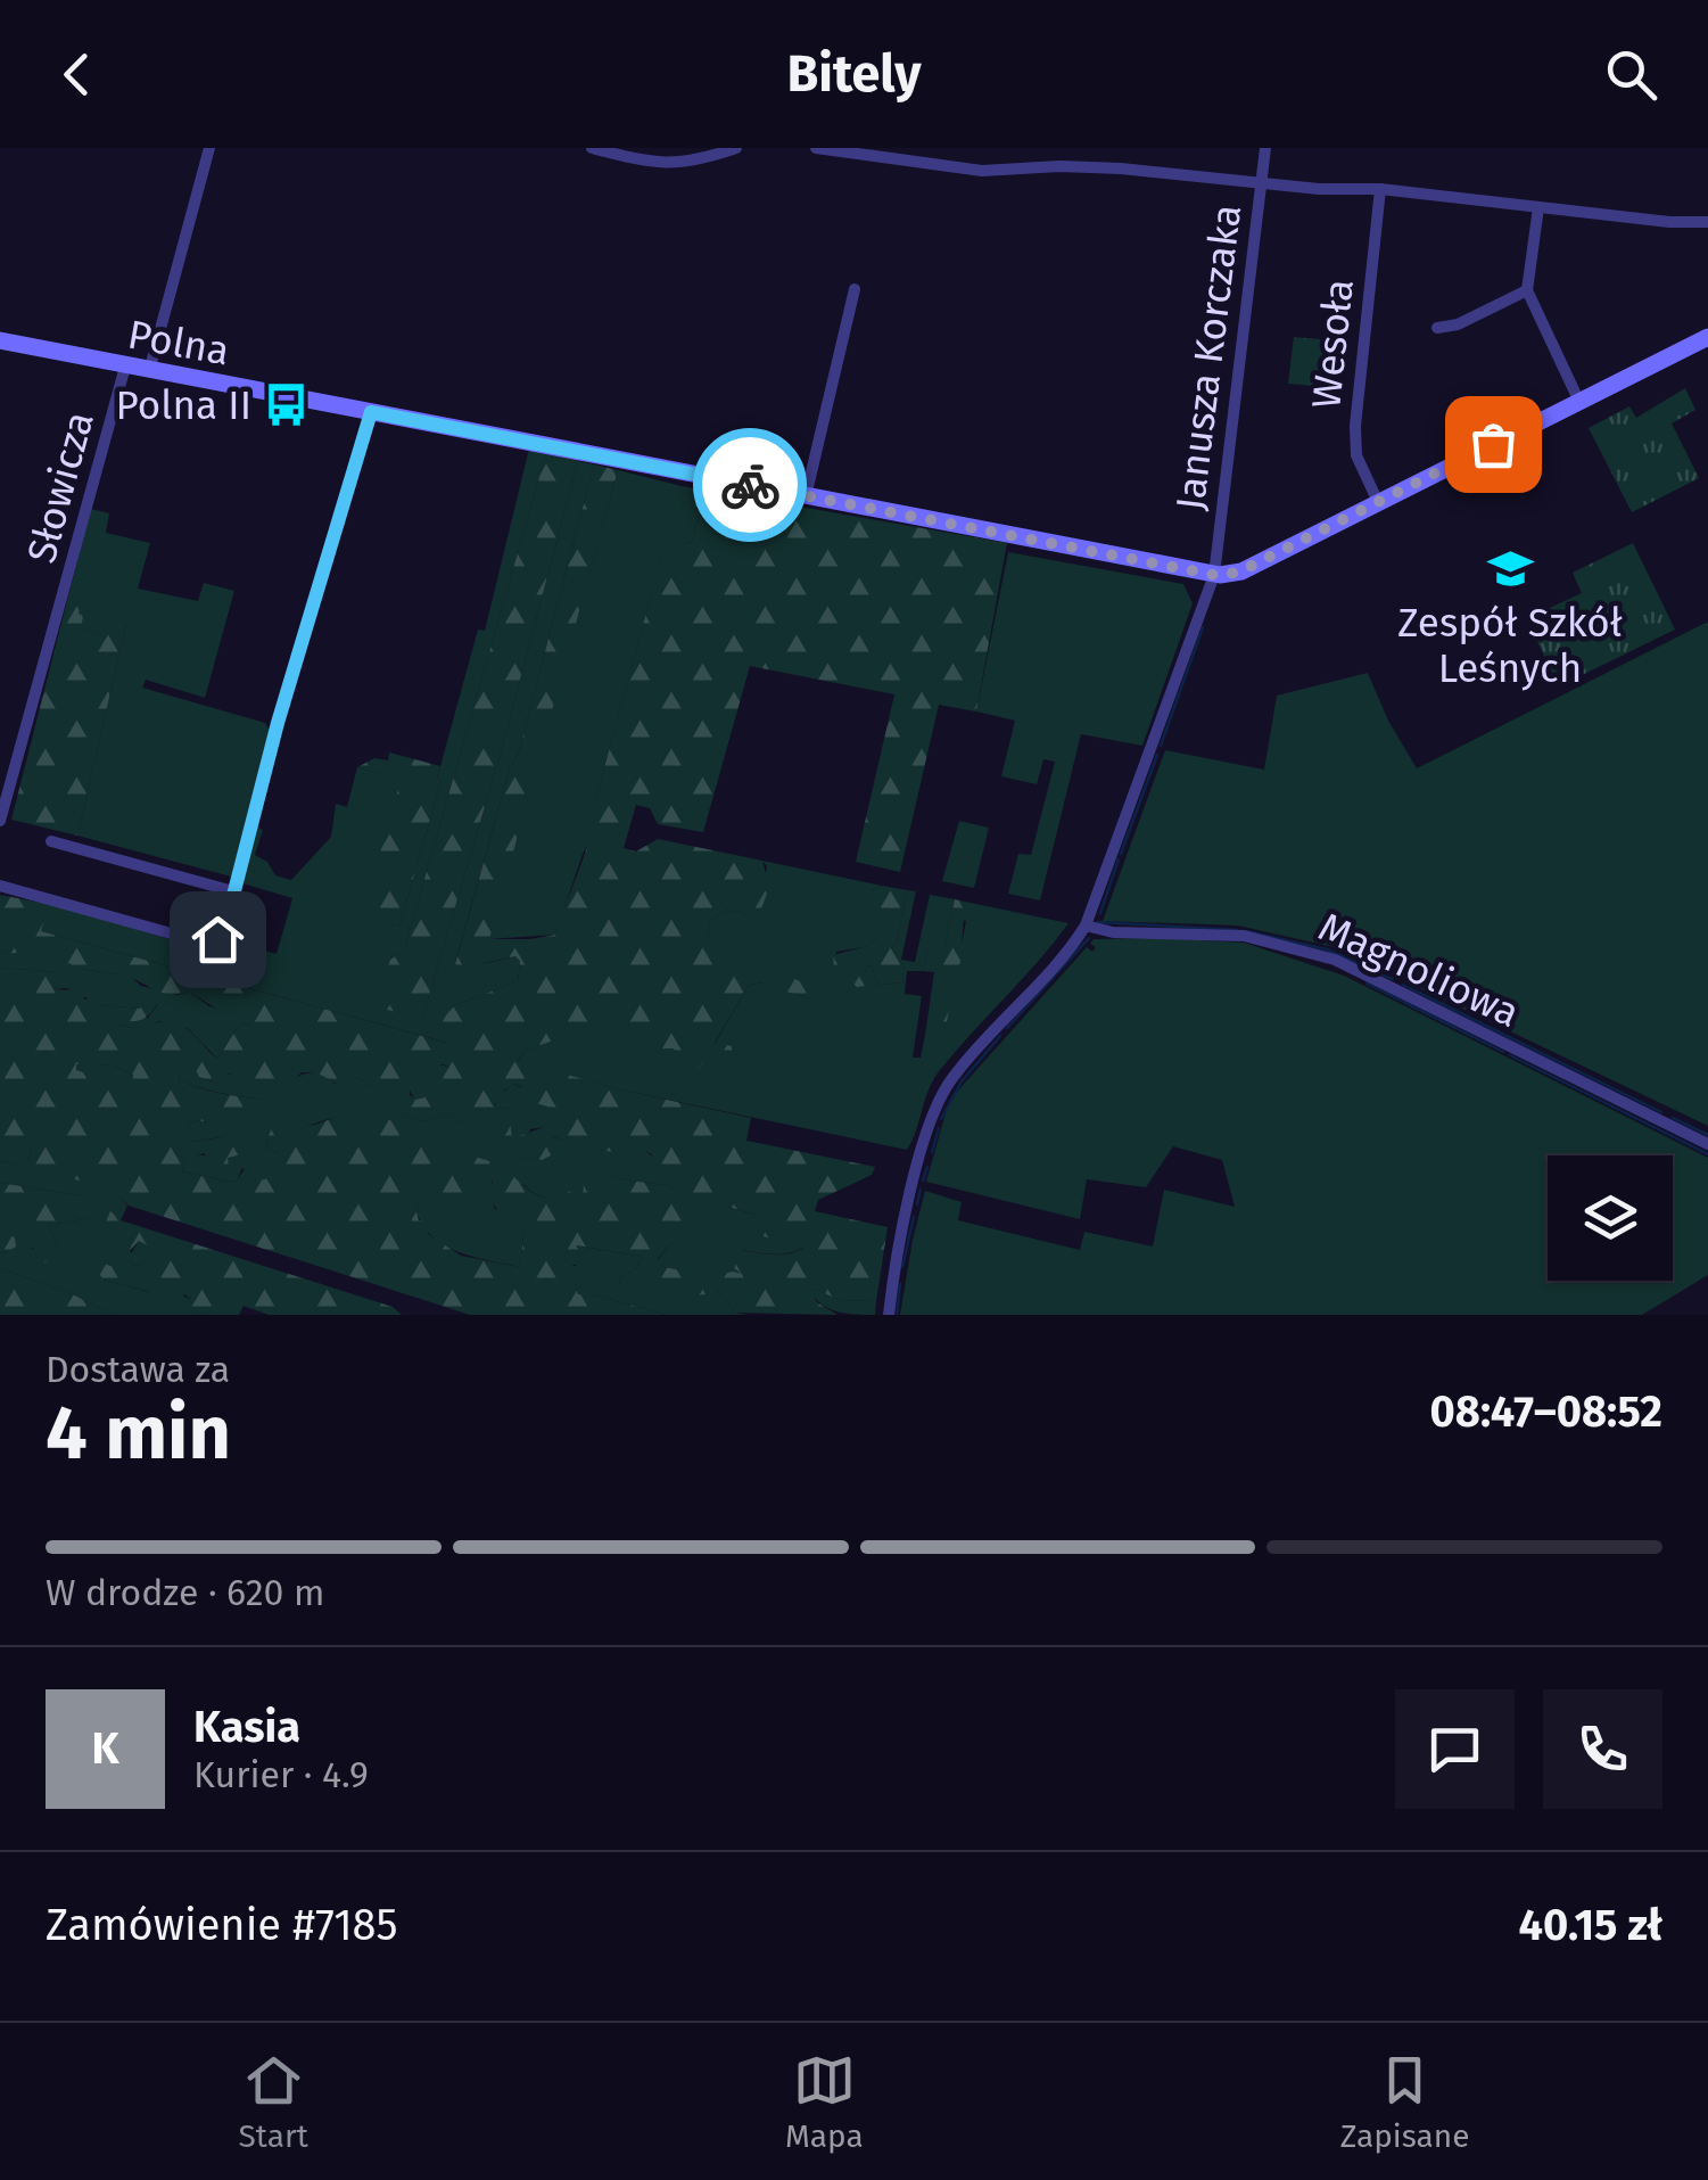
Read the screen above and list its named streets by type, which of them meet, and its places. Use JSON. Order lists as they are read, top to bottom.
{
  "streets": {
    "street": [
      "Polna",
      "Wesoła",
      "Janusza Korczaka",
      "Słowicza",
      "Magnoliowa"
    ]
  },
  "crossings": [
    ["Polna", "Wesoła"],
    ["Polna", "Janusza Korczaka"],
    ["Polna", "Słowicza"],
    ["Janusza Korczaka", "Magnoliowa"]
  ],
  "places": {
    "bus stop": ["Polna II"],
    "school or university": ["Zespół Szkół Leśnych"]
  },
  "page": {
    "header": "Bitely",
    "heading": ["4 min", "Dostawa za", "08:47–08:52"],
    "panel": [
      "Kasia",
      "Kurier · 4.9",
      "Zamówienie #7185",
      "40.15 zł"
    ],
    "bar": "W drodze · 620 m",
    "round": "K",
    "tabs": ["Start", "Mapa", "Zapisane"]
  }
}
